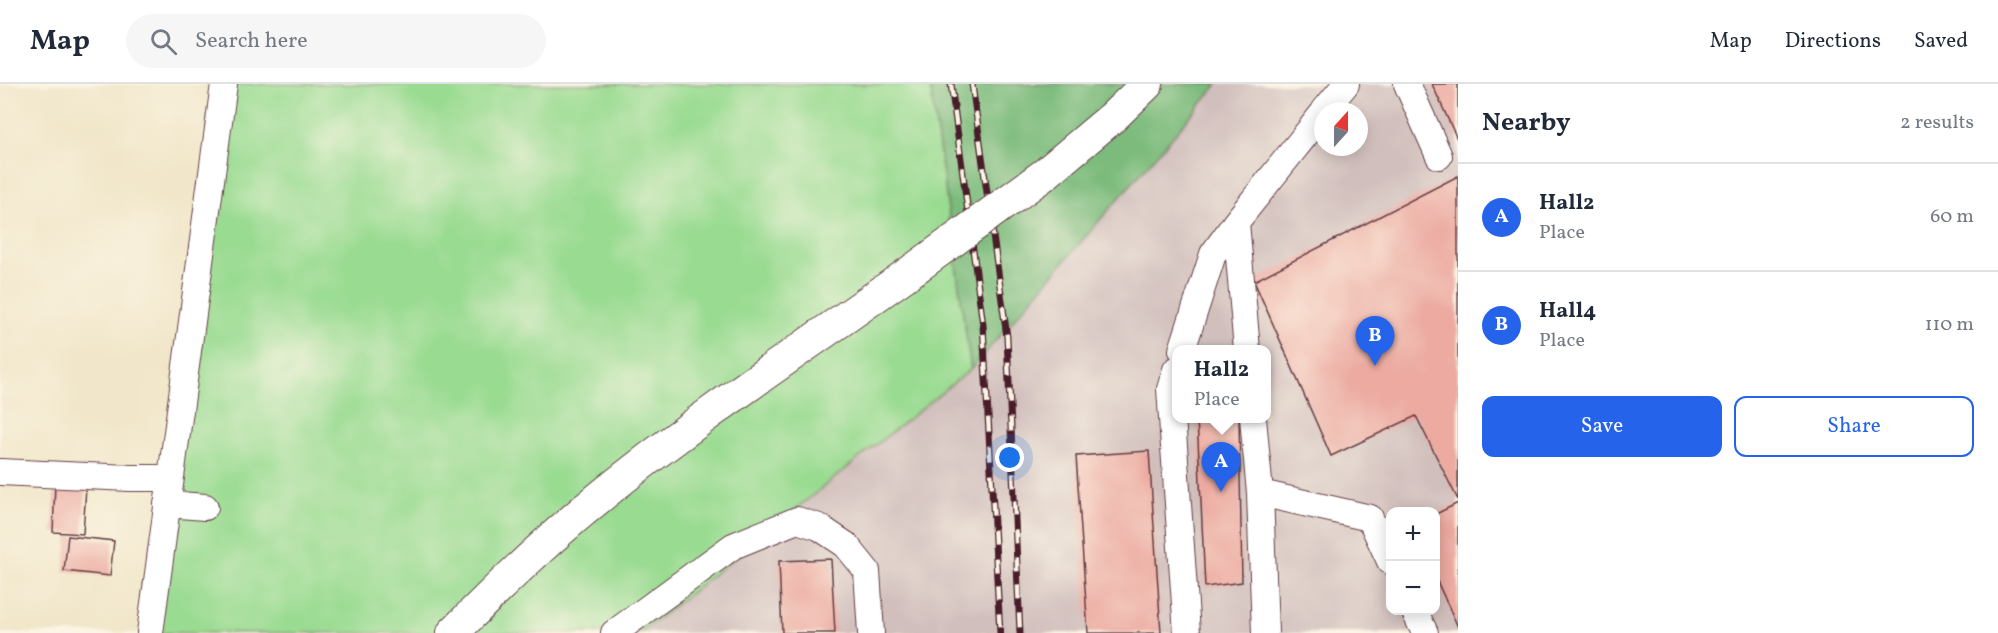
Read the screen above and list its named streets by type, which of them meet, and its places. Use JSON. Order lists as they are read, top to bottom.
{
  "north": "top",
  "page": {
    "header": "Map",
    "search": "Search here",
    "nav": ["Map", "Directions", "Saved"],
    "heading": ["Nearby", "2 results"],
    "list": [
      {
        "mark": "A",
        "name": "Hall2",
        "note": "Place",
        "value": "60 m"
      },
      {
        "mark": "B",
        "name": "Hall4",
        "note": "Place",
        "value": "110 m"
      }
    ],
    "pins": ["B", "A"],
    "popup": ["Hall2", "Place"],
    "buttons": ["Save", "Share"],
    "map_buttons": ["+", "−"]
  }
}
